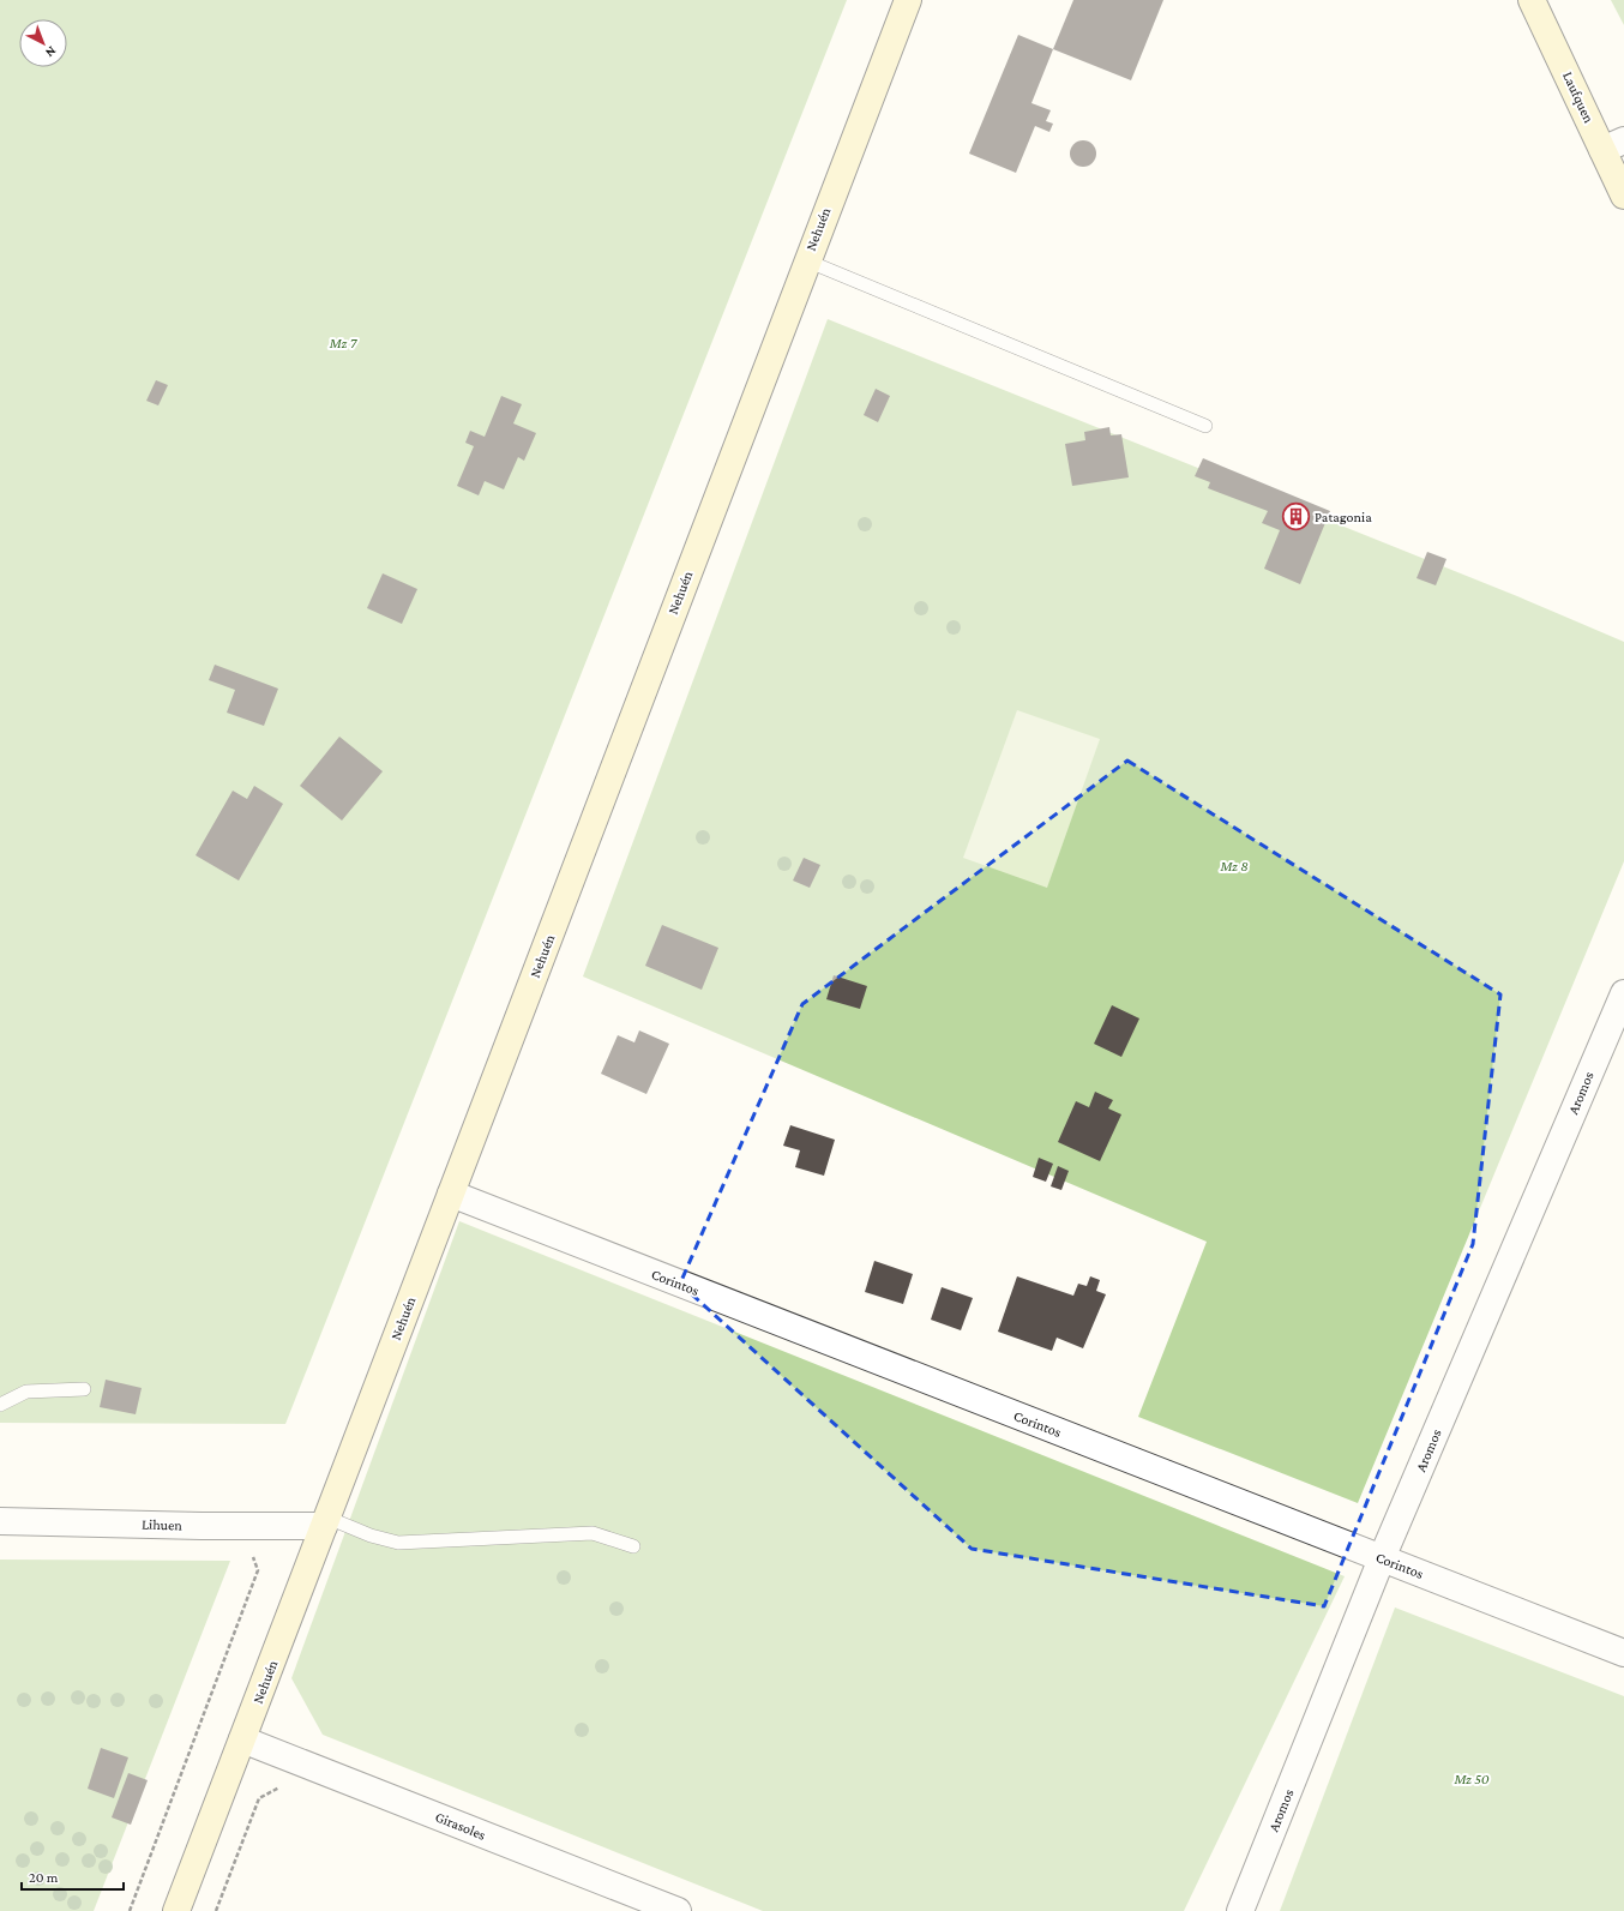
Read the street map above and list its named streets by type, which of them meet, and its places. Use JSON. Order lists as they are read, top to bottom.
{
  "streets": {
    "street": [
      "Laufquen",
      "Nehuén",
      "Aromos",
      "Corintos",
      "Lihuen",
      "Girasoles"
    ]
  },
  "crossings": [
    ["Nehuén", "Corintos"],
    ["Nehuén", "Lihuen"],
    ["Nehuén", "Girasoles"],
    ["Aromos", "Corintos"]
  ],
  "parks": ["Mz 7", "Mz 8", "Mz 50"],
  "places": {
    "building": ["Patagonia"]
  },
  "scale_bar": "20 m",
  "north": "bottom right"
}
